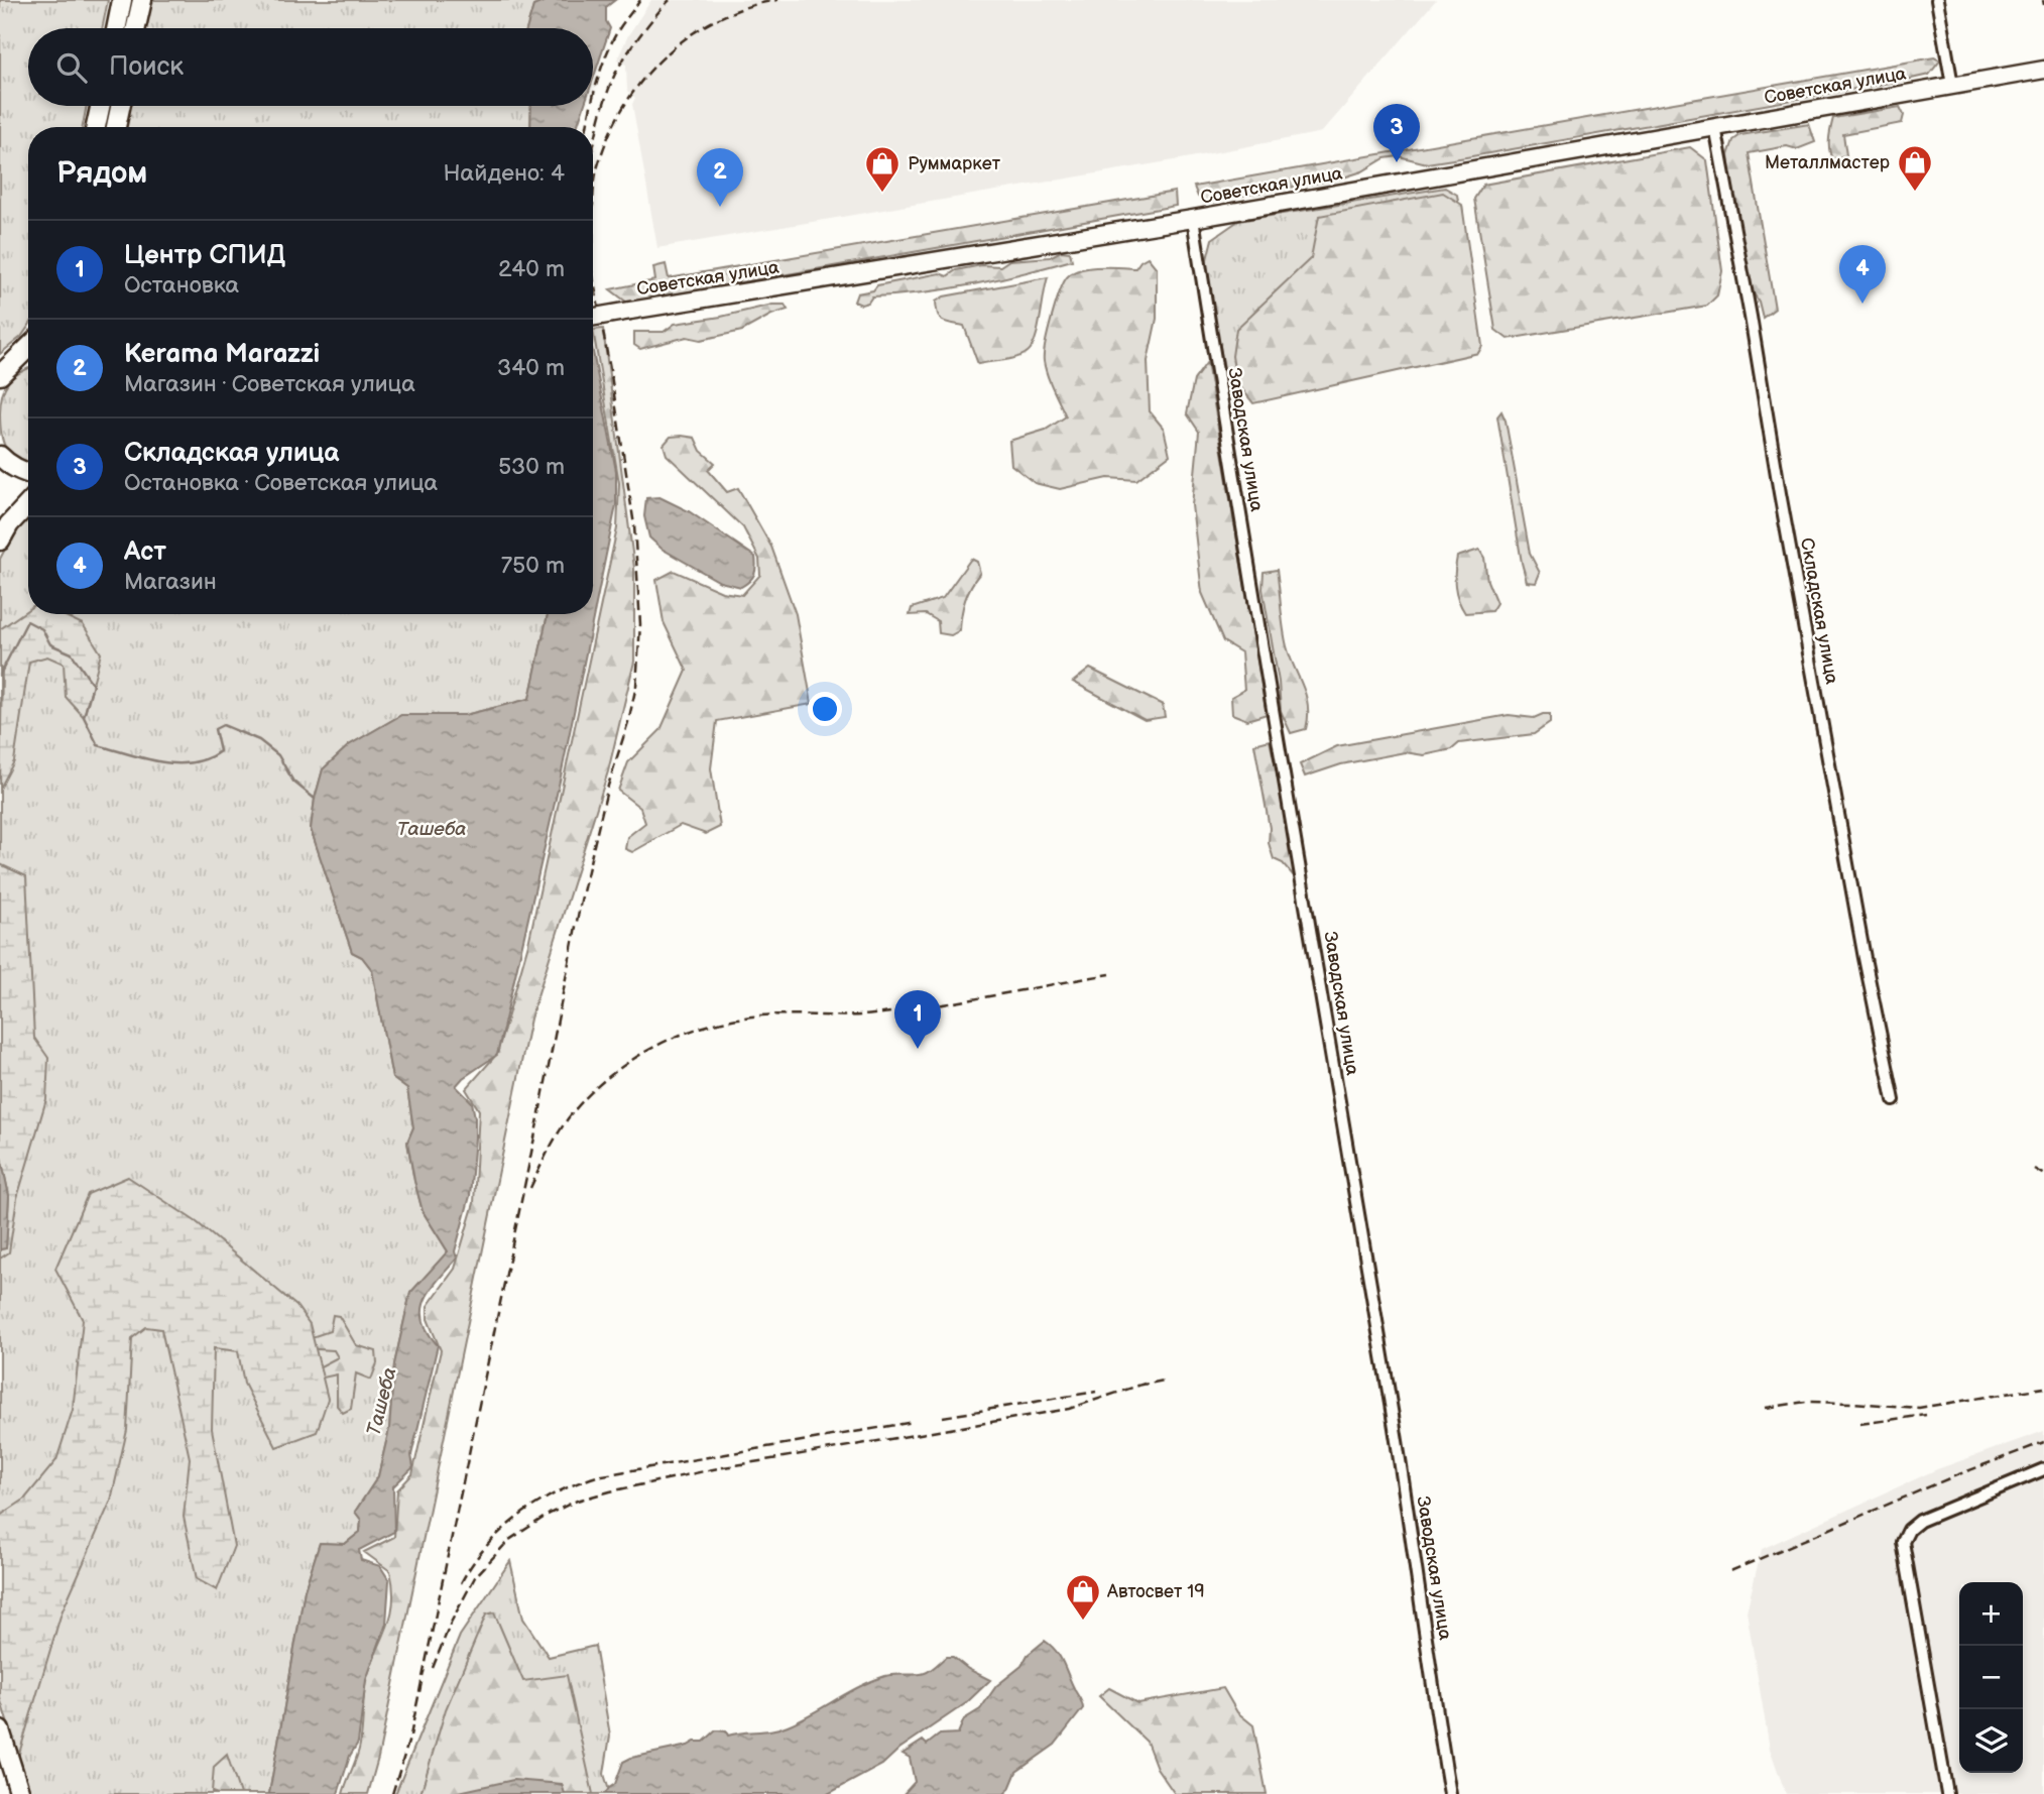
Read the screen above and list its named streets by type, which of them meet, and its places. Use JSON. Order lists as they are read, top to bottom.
{
  "streets": {
    "main road": ["Советская улица"],
    "street": ["Заводская улица", "Складская улица"]
  },
  "crossings": [
    ["Советская улица", "Заводская улица"],
    ["Советская улица", "Складская улица"]
  ],
  "water": ["Ташеба"],
  "places": {
    "shop": ["Металлмастер", "Руммаркет", "Автосвет 19"]
  },
  "page": {
    "search": "Поиск",
    "pins": [
      "3",
      "2",
      "4",
      "1"
    ],
    "heading": ["Рядом", "Найдено: 4"],
    "list": [
      {
        "mark": "1",
        "name": "Центр СПИД",
        "note": "Остановка",
        "value": "240 m"
      },
      {
        "mark": "2",
        "name": "Kerama Marazzi",
        "note": "Магазин · Советская улица",
        "value": "340 m"
      },
      {
        "mark": "3",
        "name": "Складская улица",
        "note": "Остановка · Советская улица",
        "value": "530 m"
      },
      {
        "mark": "4",
        "name": "Аст",
        "note": "Магазин",
        "value": "750 m"
      }
    ],
    "map_buttons": ["+", "−"]
  }
}
